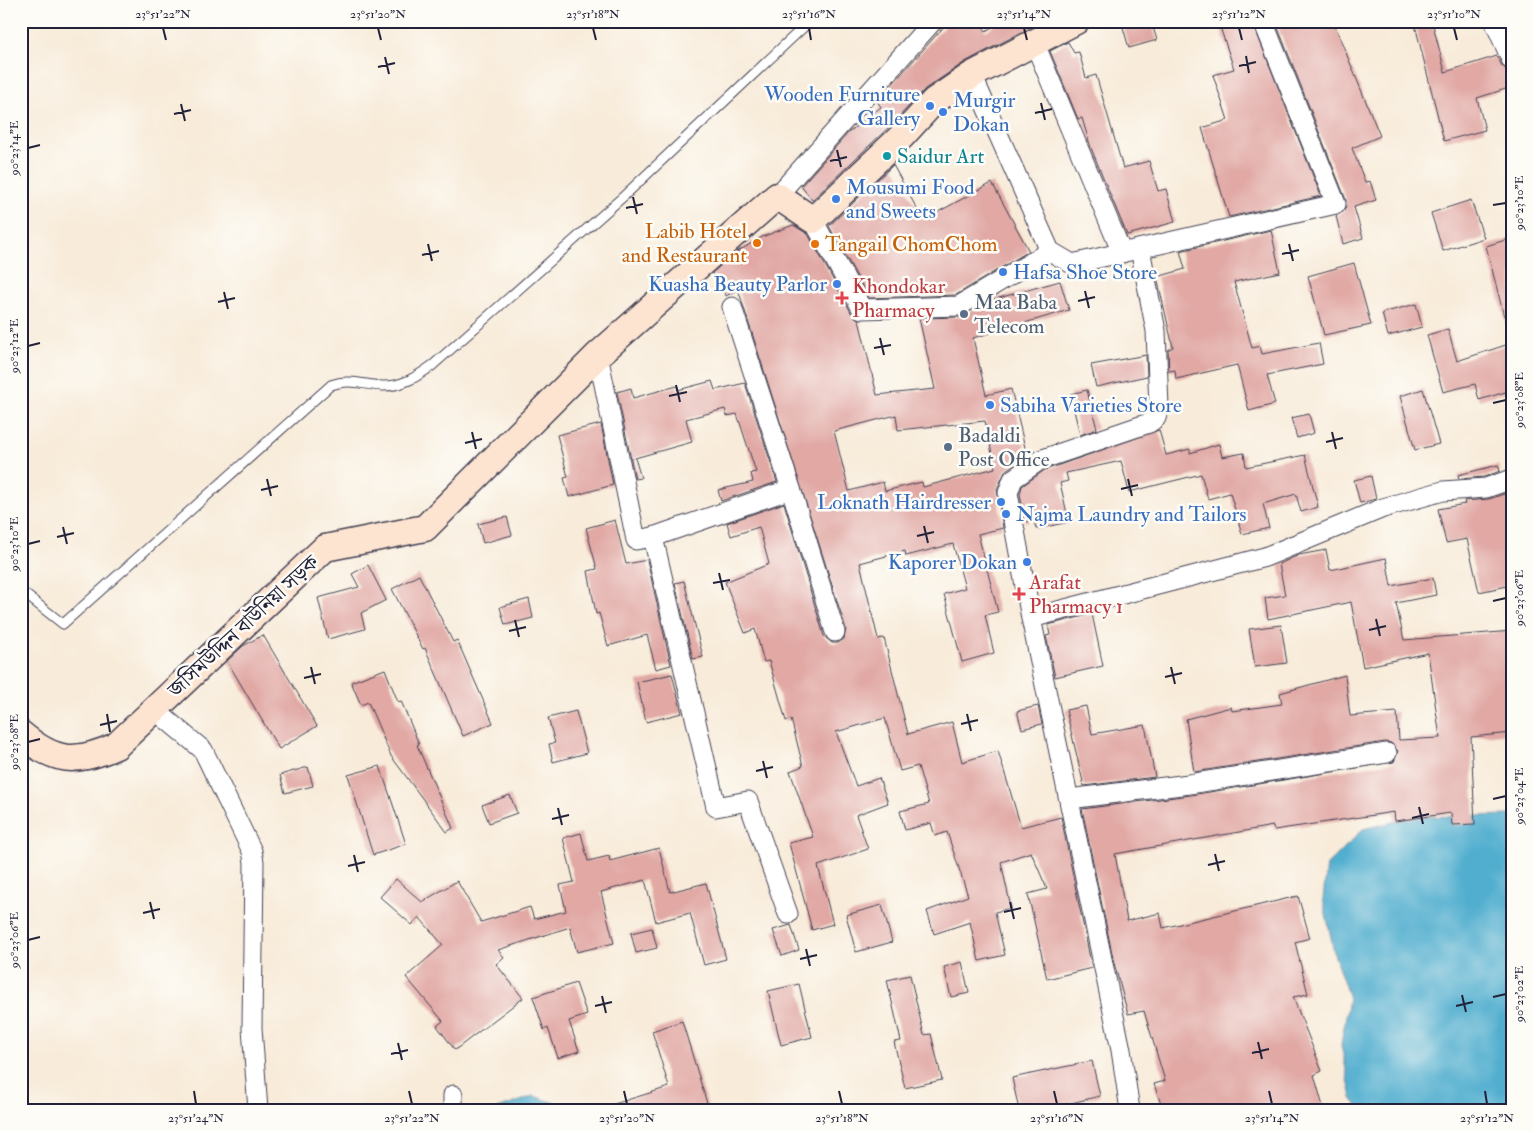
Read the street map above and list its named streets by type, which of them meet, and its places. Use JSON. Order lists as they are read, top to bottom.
{
  "streets": {
    "street": ["জসিমউদ্দিন বাউনিয়া সড়ক"]
  },
  "places": {
    "other": [
      "Wooden Furniture Gallery",
      "Murgir Dokan",
      "Saidur Art",
      "Mousumi Food and Sweets",
      "Labib Hotel and Restaurant",
      "Tangail ChomChom",
      "Hafsa Shoe Store",
      "Kuasha Beauty Parlor",
      "Maa Baba Telecom",
      "Sabiha Varieties Store",
      "Badaldi Post Office",
      "Loknath Hairdresser",
      "Najma Laundry and Tailors",
      "Kaporer Dokan"
    ],
    "health": ["Khondokar Pharmacy", "Arafat Pharmacy 1"]
  },
  "coordinates": [
    "23°51'22\"N",
    "23°51'20\"N",
    "23°51'18\"N",
    "23°51'16\"N",
    "23°51'14\"N",
    "23°51'12\"N",
    "23°51'10\"N",
    "90°23'14\"E",
    "90°23'10\"E",
    "90°23'12\"E",
    "90°23'08\"E",
    "90°23'06\"E",
    "90°23'04\"E",
    "90°23'02\"E",
    "23°51'24\"N"
  ]
}
